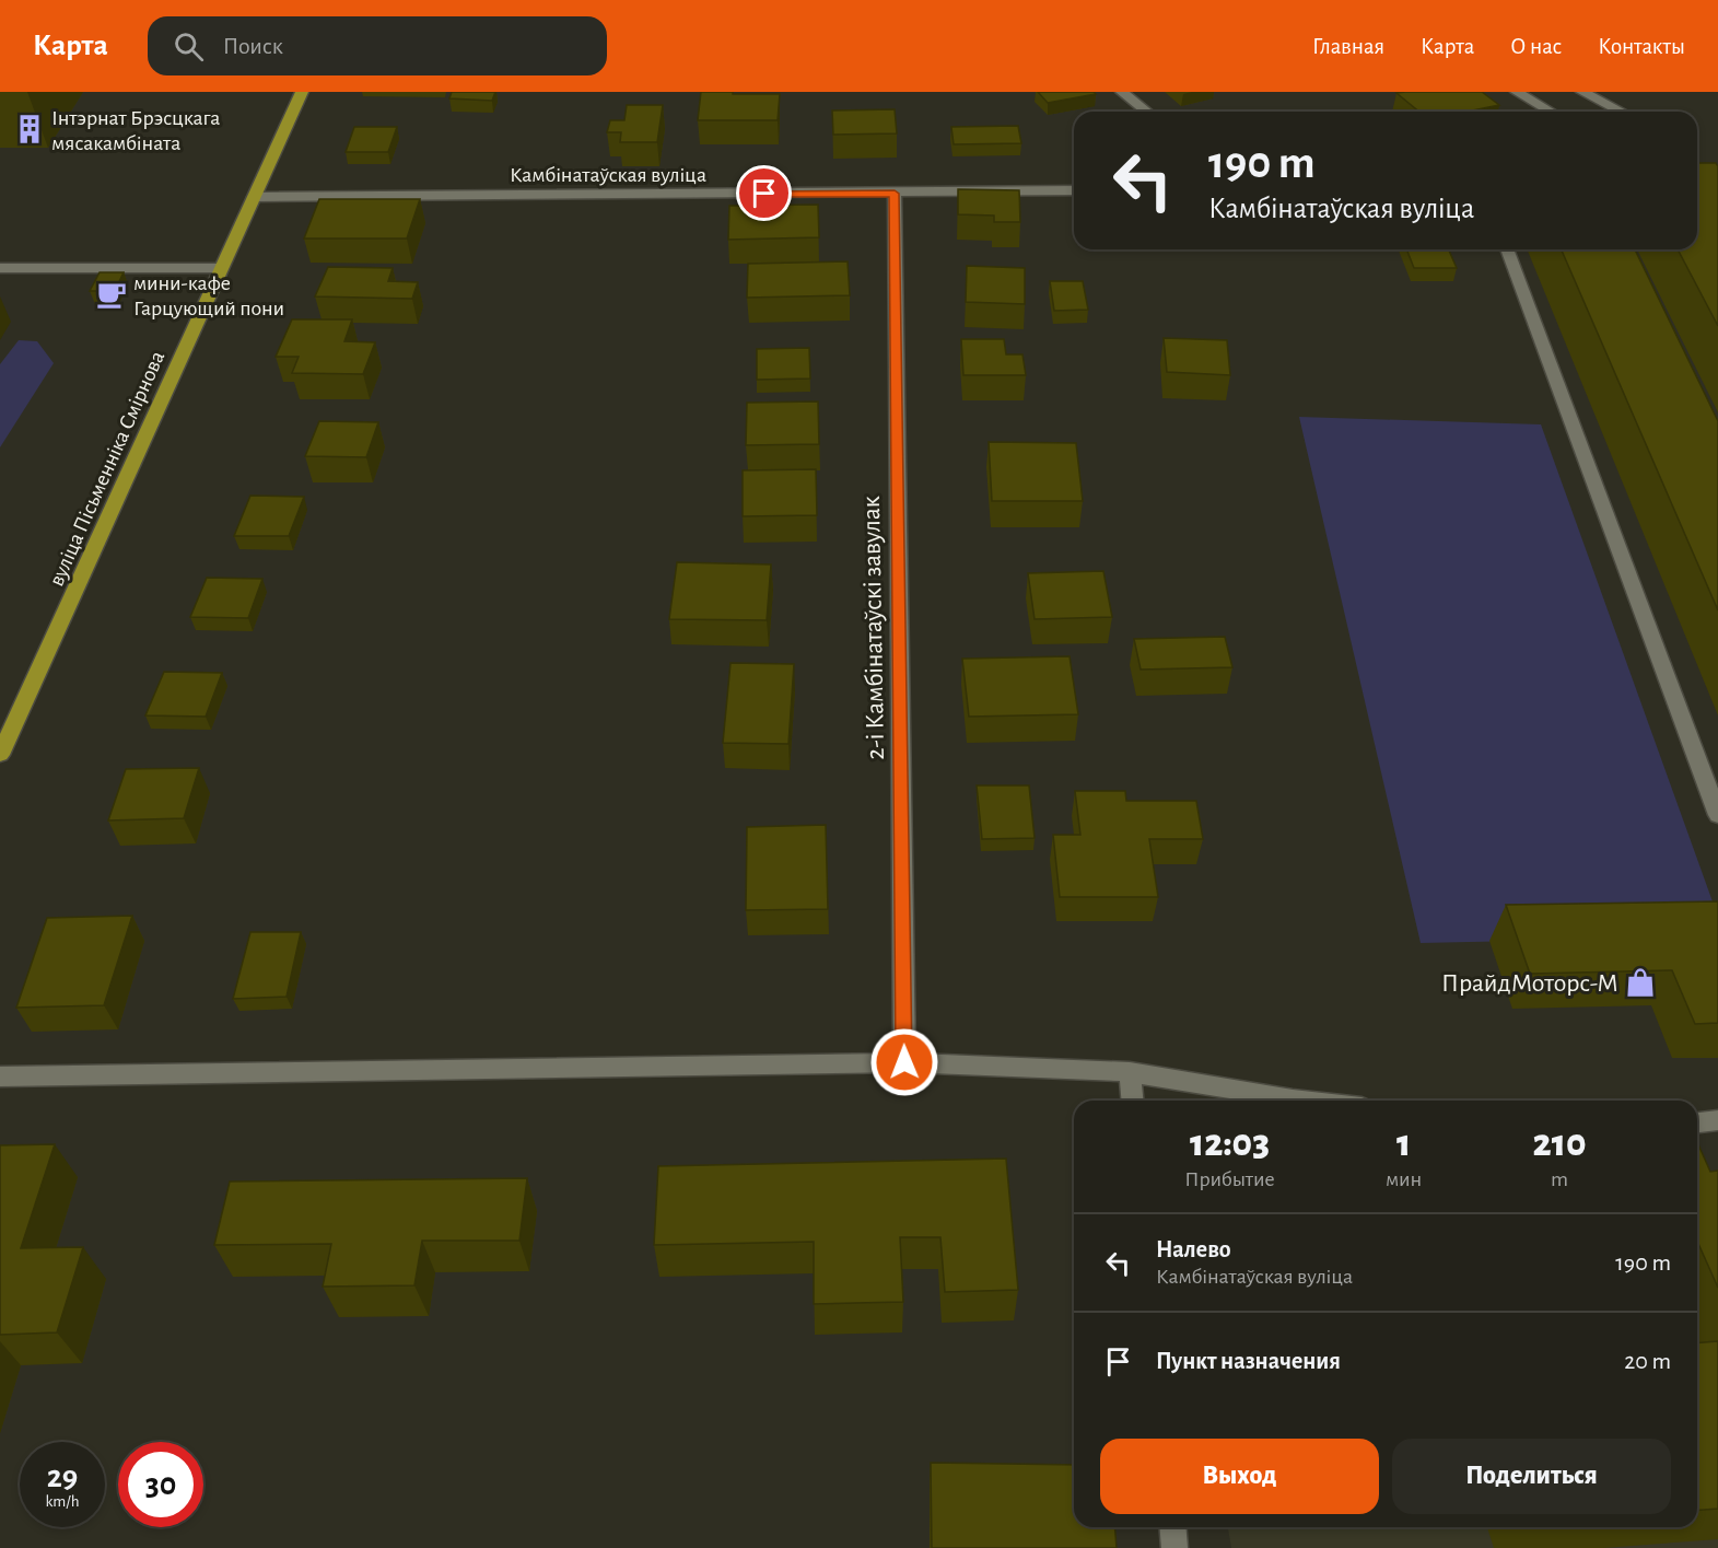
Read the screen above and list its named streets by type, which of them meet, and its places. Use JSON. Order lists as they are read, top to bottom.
{
  "streets": {
    "main road": ["вуліца Пісьменніка Смірнова"],
    "street": ["Камбінатаўская вуліца", "2-і Камбінатаўскі завулак"]
  },
  "crossings": [
    ["Камбінатаўская вуліца", "вуліца Пісьменніка Смірнова"],
    ["Камбінатаўская вуліца", "2-і Камбінатаўскі завулак"]
  ],
  "places": {
    "building": ["Інтэрнат Брэсцкага мясакамбіната"],
    "cafe": ["мини-кафе Гарцующий пони"],
    "shop": ["ПрайдМоторс-М"]
  },
  "page": {
    "header": "Карта",
    "search": "Поиск",
    "nav": [
      "Главная",
      "Карта",
      "О нас",
      "Контакты"
    ],
    "turn": ["190 m", "Камбінатаўская вуліца"],
    "eta": [
      "12:03",
      "Прибытие",
      "1",
      "мин",
      "210",
      "m"
    ],
    "list": [
      {
        "name": "Налево",
        "note": "Камбінатаўская вуліца",
        "value": "190 m"
      },
      {
        "name": "Пункт назначения",
        "value": "20 m"
      }
    ],
    "buttons": ["Выход", "Поделиться"],
    "speed": "29 km/h",
    "limit": "30"
  }
}
